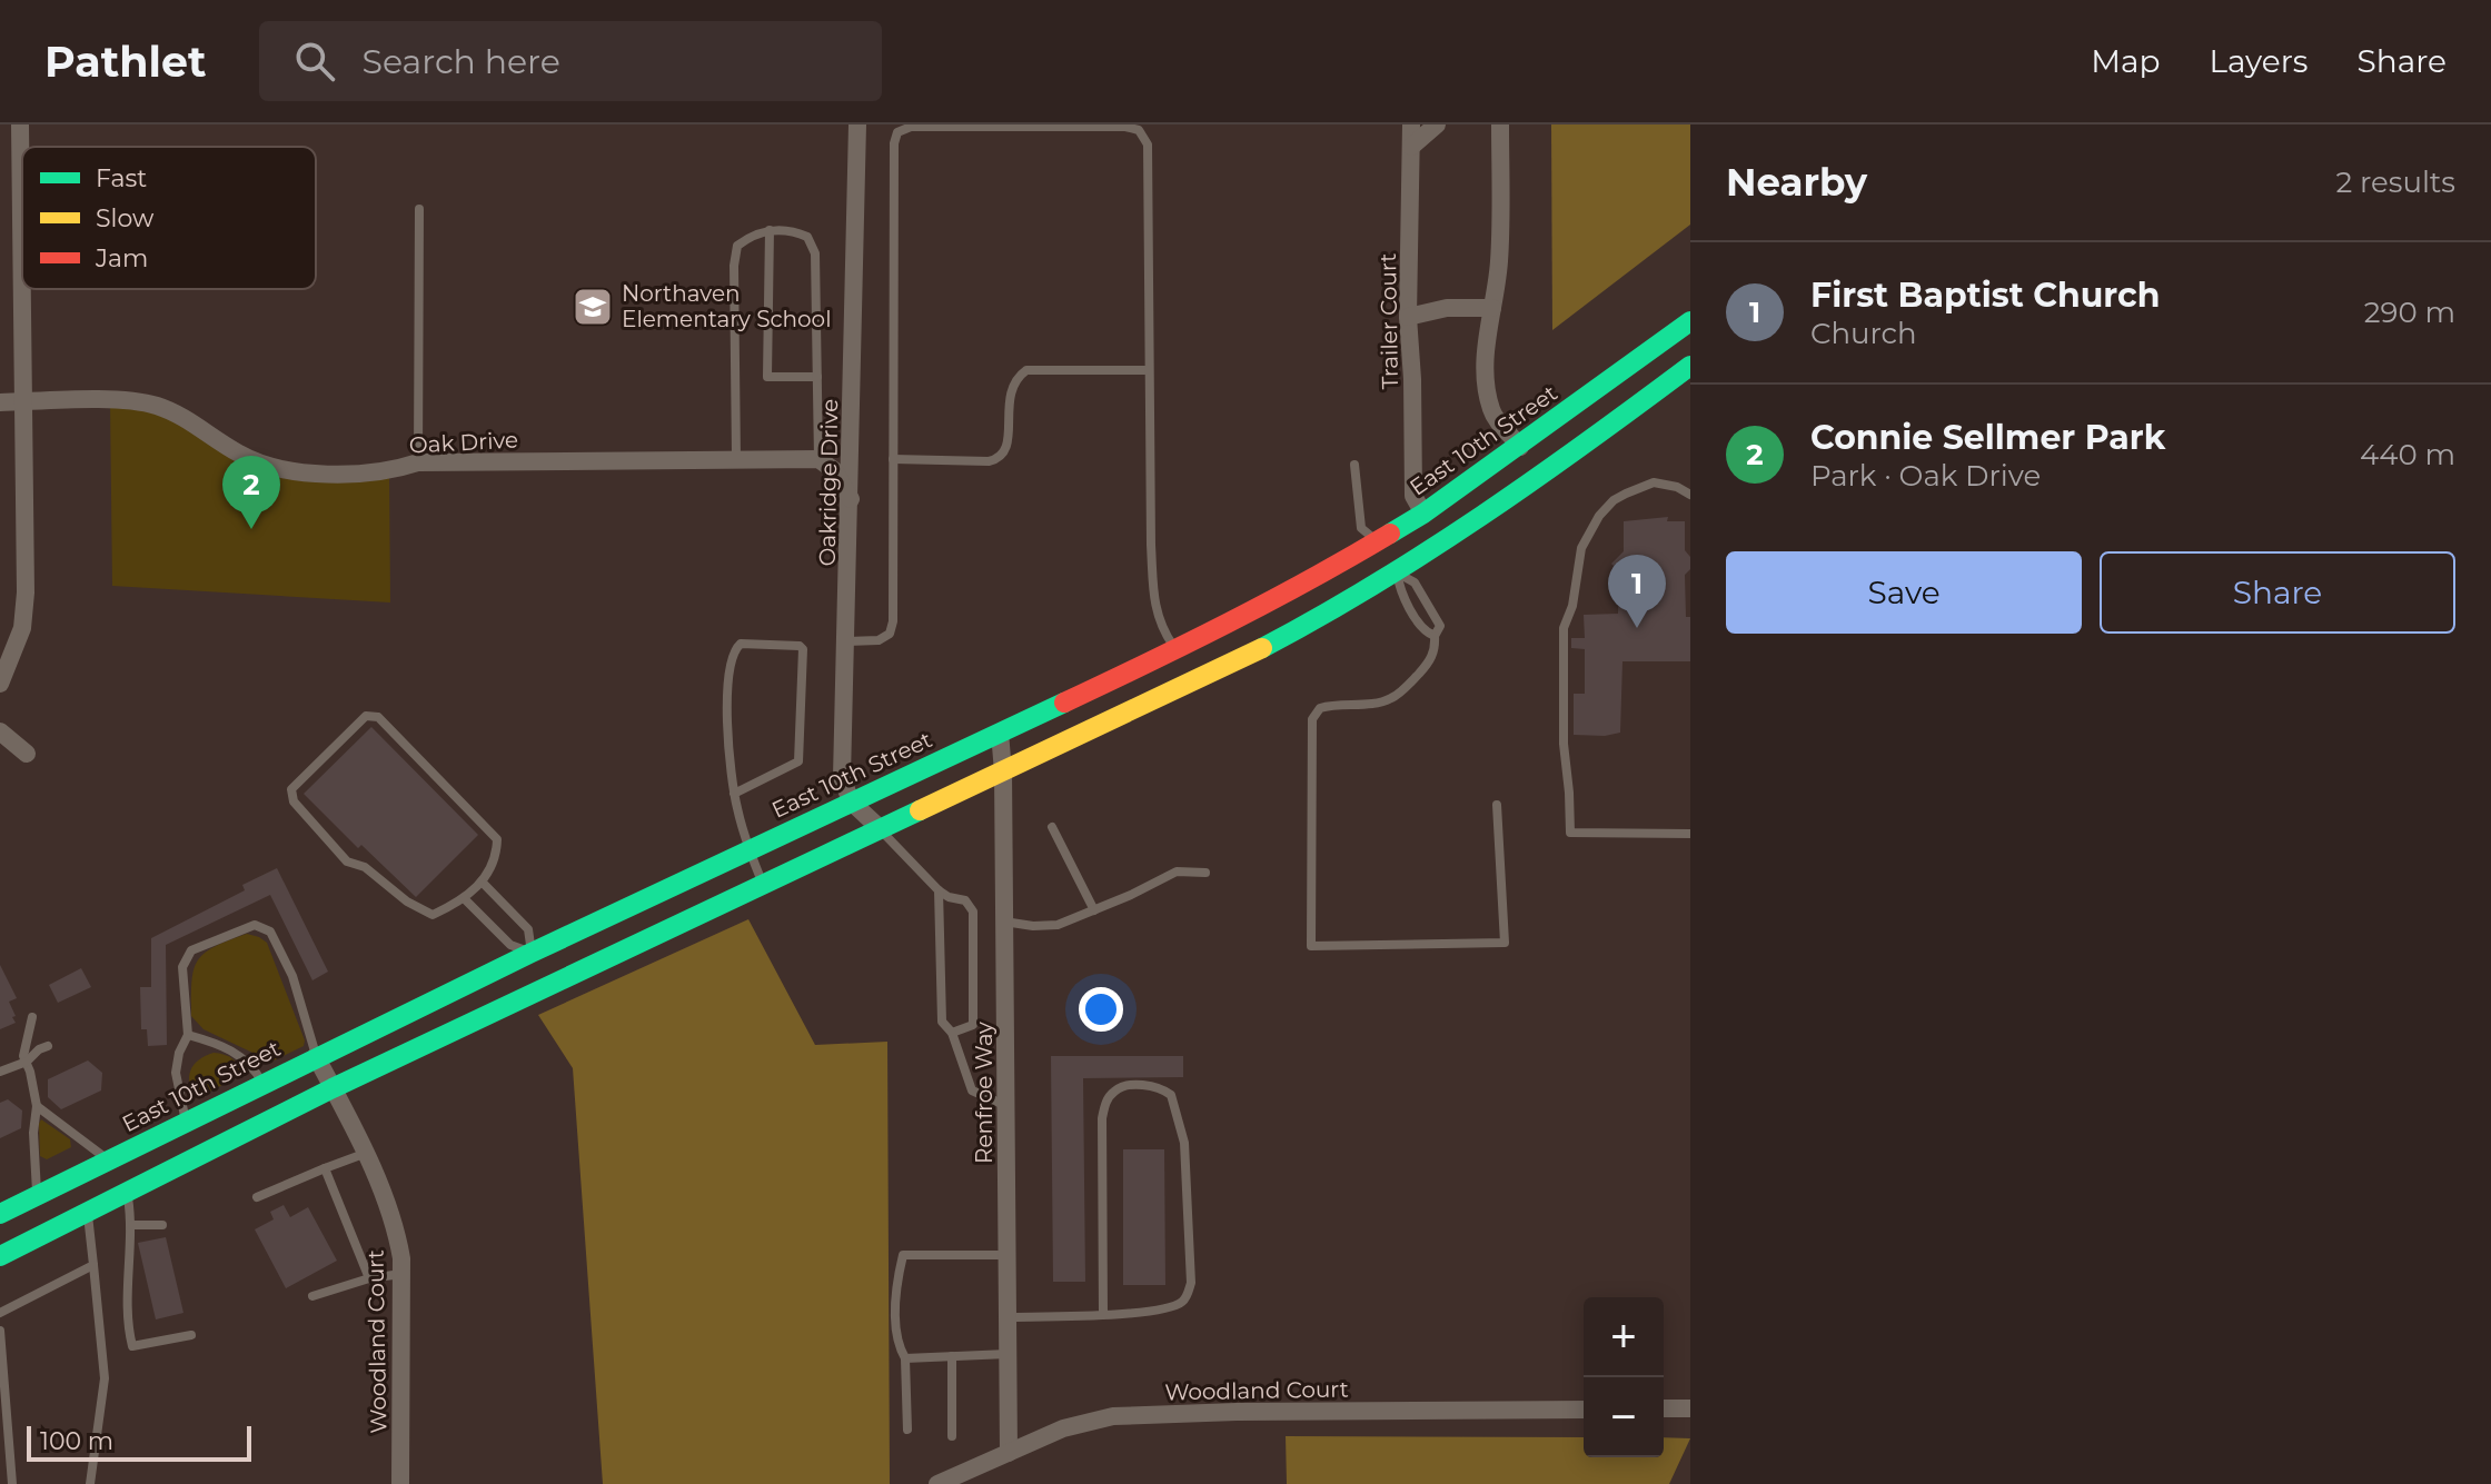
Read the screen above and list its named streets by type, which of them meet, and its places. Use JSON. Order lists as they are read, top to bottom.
{
  "streets": {
    "main road": ["East 10th Street"],
    "street": [
      "Trailer Court",
      "Oak Drive",
      "Oakridge Drive",
      "Renfroe Way",
      "Woodland Court"
    ]
  },
  "crossings": [
    ["Trailer Court", "East 10th Street"],
    ["East 10th Street", "Oakridge Drive"],
    ["East 10th Street", "Renfroe Way"],
    ["East 10th Street", "Woodland Court"],
    ["Renfroe Way", "Woodland Court"]
  ],
  "places": {
    "school or university": ["Northaven Elementary School"]
  },
  "legend": ["Fast", "Slow", "Jam"],
  "scale_bar": "100 m",
  "page": {
    "header": "Pathlet",
    "search": "Search here",
    "nav": ["Map", "Layers", "Share"],
    "heading": ["Nearby", "2 results"],
    "list": [
      {
        "mark": "1",
        "name": "First Baptist Church",
        "note": "Church",
        "value": "290 m"
      },
      {
        "mark": "2",
        "name": "Connie Sellmer Park",
        "note": "Park · Oak Drive",
        "value": "440 m"
      }
    ],
    "pins": ["2", "1"],
    "buttons": ["Save", "Share"],
    "map_buttons": ["+", "−"],
    "scale": "100 m"
  }
}
